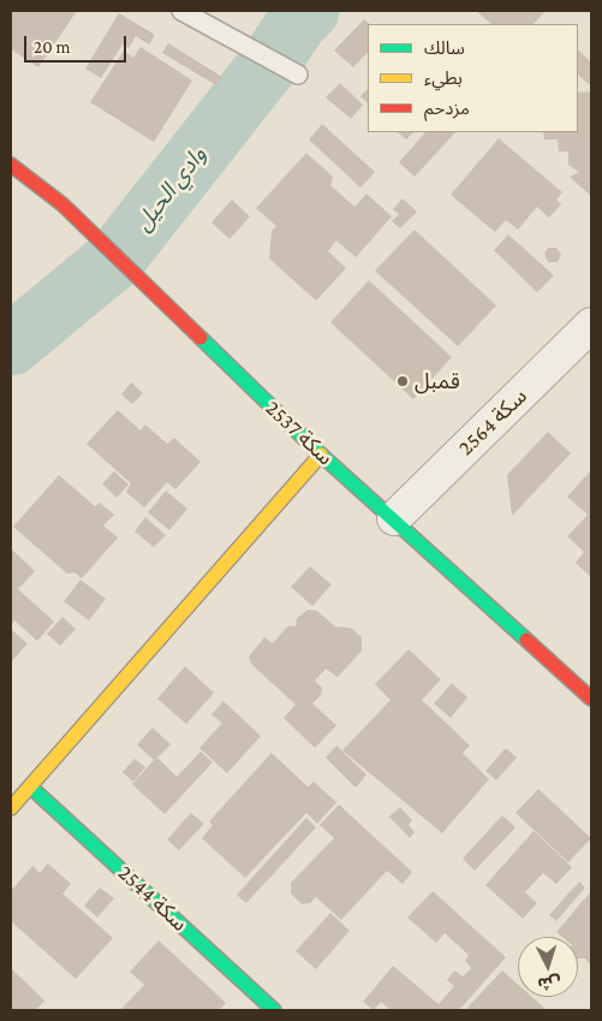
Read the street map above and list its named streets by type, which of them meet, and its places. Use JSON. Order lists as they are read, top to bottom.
{
  "streets": {
    "street": ["سكة 2564", "سكة 2537", "سكة 2544"]
  },
  "crossings": [
    ["سكة 2564", "سكة 2537"]
  ],
  "water": ["وادي الحيل"],
  "places": ["قمبل"],
  "legend": ["سالك", "بطيء", "مزدحم"],
  "scale_bar": "20 m",
  "north": "bottom"
}
